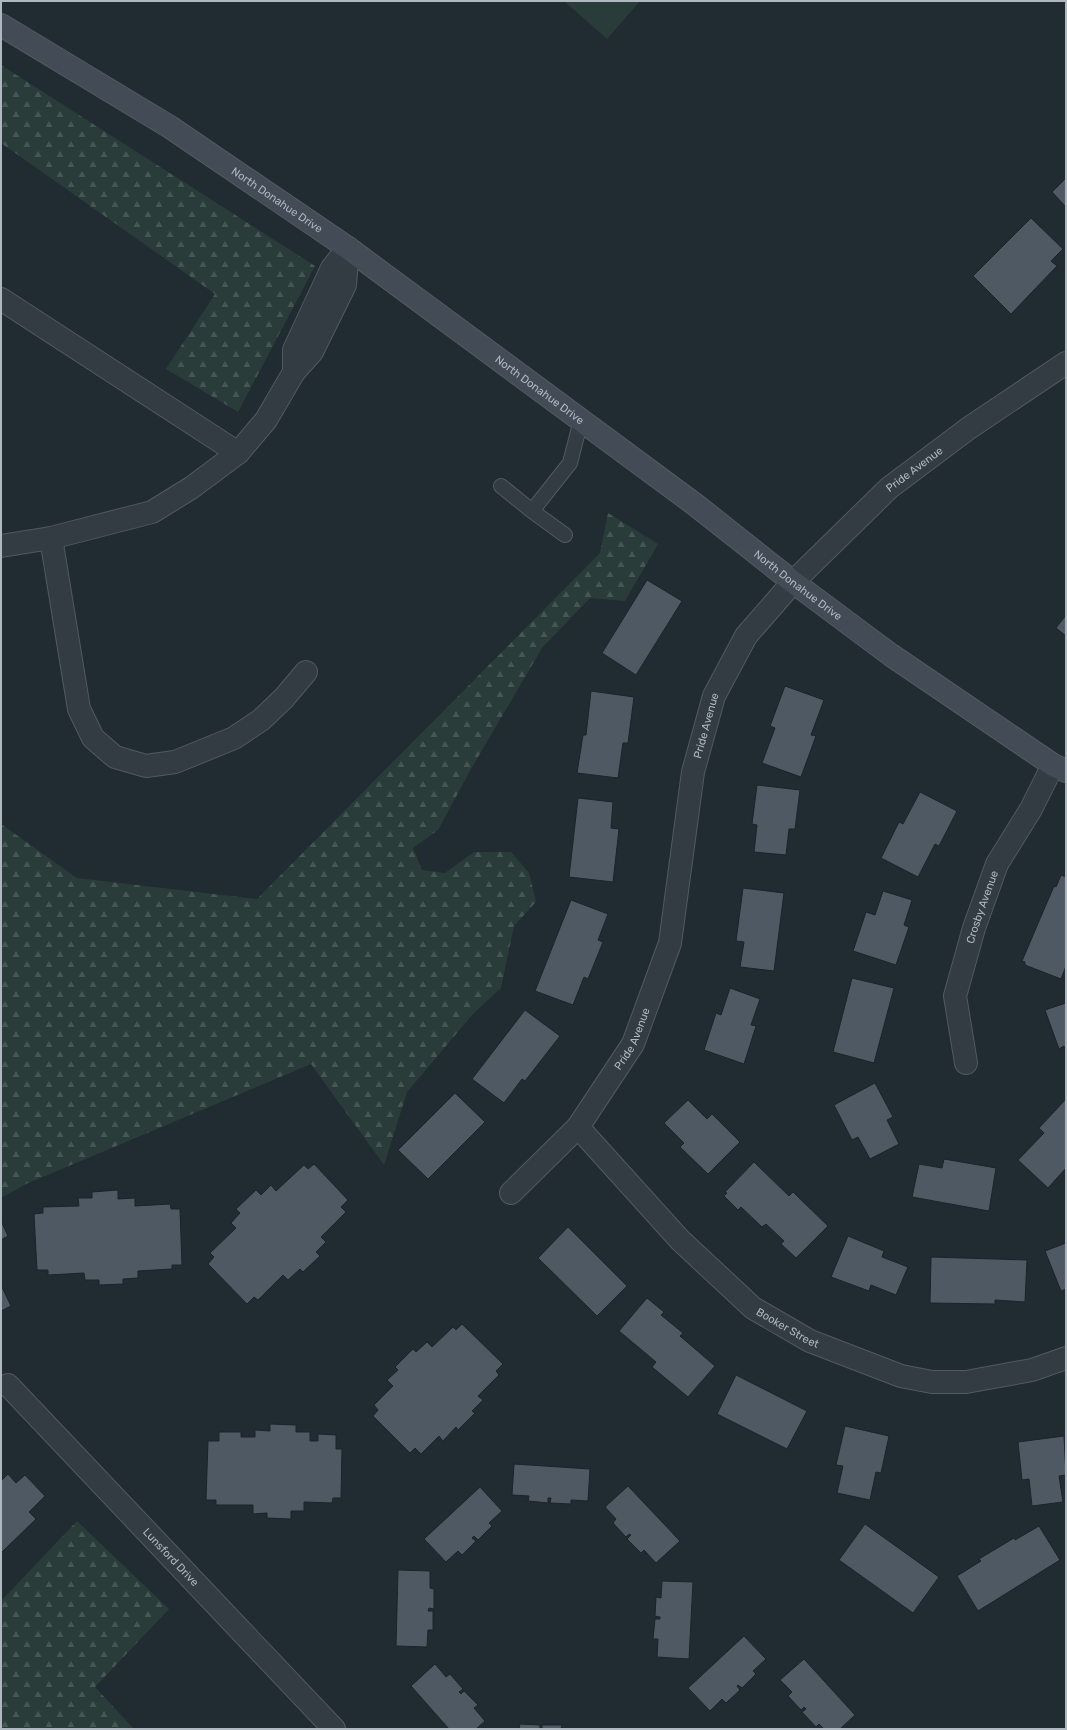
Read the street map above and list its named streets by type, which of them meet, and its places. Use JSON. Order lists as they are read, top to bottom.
{
  "streets": {
    "street": [
      "North Donahue Drive",
      "Pride Avenue",
      "Crosby Avenue",
      "Booker Street",
      "Lunsford Drive"
    ]
  },
  "crossings": [
    ["North Donahue Drive", "Pride Avenue"],
    ["North Donahue Drive", "Crosby Avenue"],
    ["Pride Avenue", "Booker Street"]
  ]
}
